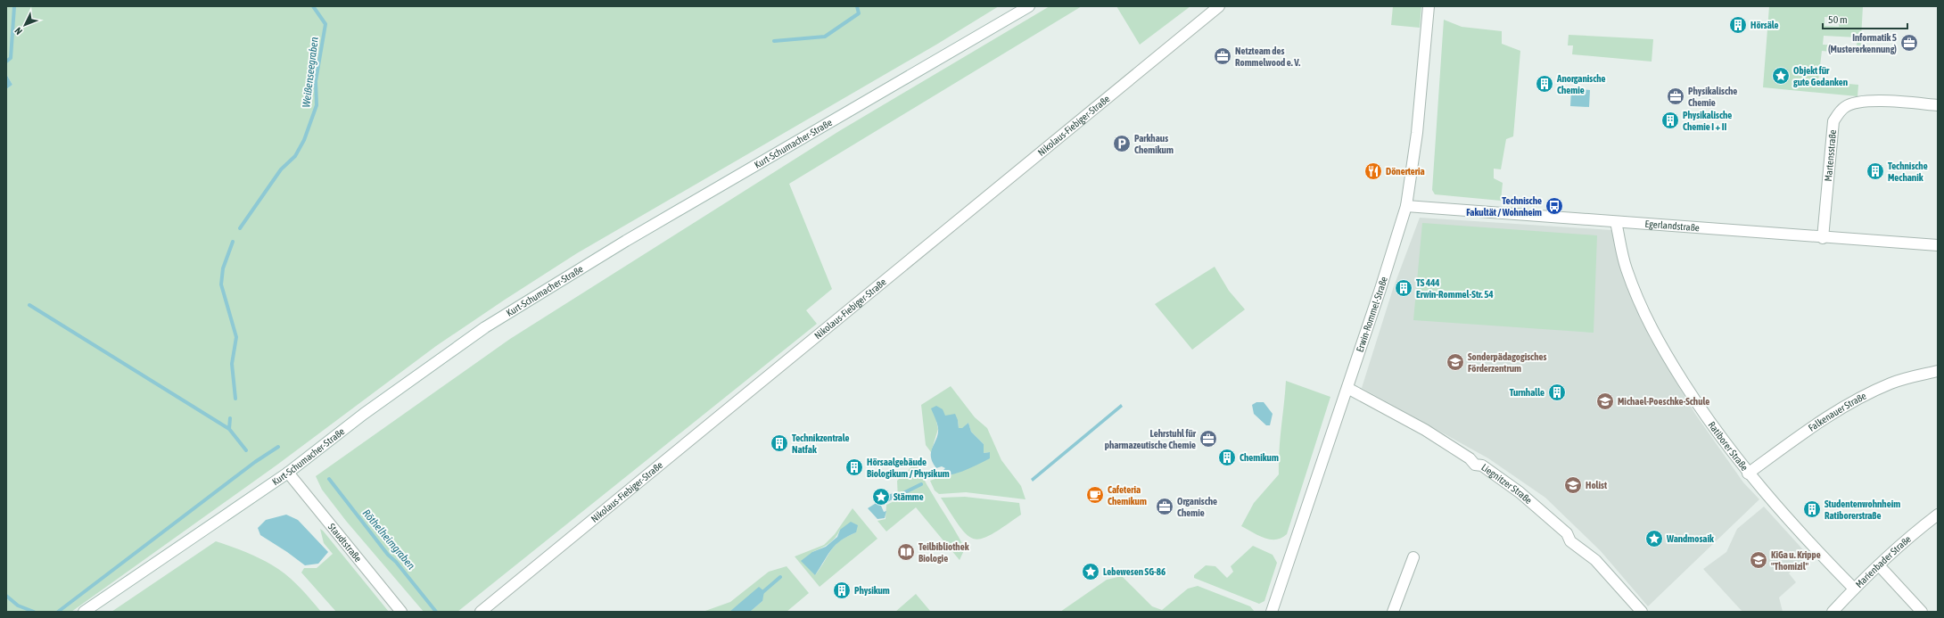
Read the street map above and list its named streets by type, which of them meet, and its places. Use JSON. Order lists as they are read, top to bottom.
{
  "streets": {
    "street": [
      "Nikolaus-Fiebiger-Straße",
      "Kurt-Schumacher-Straße",
      "Martensstraße",
      "Egerlandstraße",
      "Erwin-Rommel-Straße",
      "Falkenauer Straße",
      "Ratiborer Straße",
      "Liegnitzer Straße",
      "Staudtstraße",
      "Marienbader Straße"
    ]
  },
  "crossings": [
    ["Kurt-Schumacher-Straße", "Staudtstraße"],
    ["Martensstraße", "Egerlandstraße"],
    ["Egerlandstraße", "Erwin-Rommel-Straße"],
    ["Egerlandstraße", "Ratiborer Straße"],
    ["Erwin-Rommel-Straße", "Liegnitzer Straße"],
    ["Falkenauer Straße", "Ratiborer Straße"],
    ["Ratiborer Straße", "Marienbader Straße"]
  ],
  "water": ["Weißenseegraben", "Röthelheimgraben"],
  "places": {
    "building": [
      "Hörsäle",
      "Anorganische Chemie",
      "Physikalische Chemie I + II",
      "Technische Mechanik",
      "TS 444 Erwin-Rommel-Str. 54",
      "Turnhalle",
      "Technikzentrale Natfak",
      "Chemikum",
      "Hörsaalgebäude Biologikum / Physikum",
      "Studentenwohnheim Ratiborerstraße",
      "Physikum"
    ],
    "office": [
      "Informatik 5 (Mustererkennung)",
      "Netzteam des Rommelwood e. V.",
      "Physikalische Chemie",
      "Lehrstuhl für pharmazeutische Chemie",
      "Organische Chemie"
    ],
    "place": [
      "Objekt für gute Gedanken",
      "Stämme",
      "Wandmosaik",
      "Lebewesen SG-86"
    ],
    "parking": ["Parkhaus Chemikum"],
    "restaurant": ["Dönerteria"],
    "bus stop": ["Technische Fakultät / Wohnheim"],
    "school or university": [
      "Sonderpädagogisches Förderzentrum",
      "Michael-Poeschke-Schule",
      "Holist",
      "KiGa u. Krippe \"Thomizil\""
    ],
    "cafe": ["Cafeteria Chemikum"],
    "library": ["Teilbibliothek Biologie"]
  },
  "scale_bar": "50 m",
  "north": "bottom left"
}
